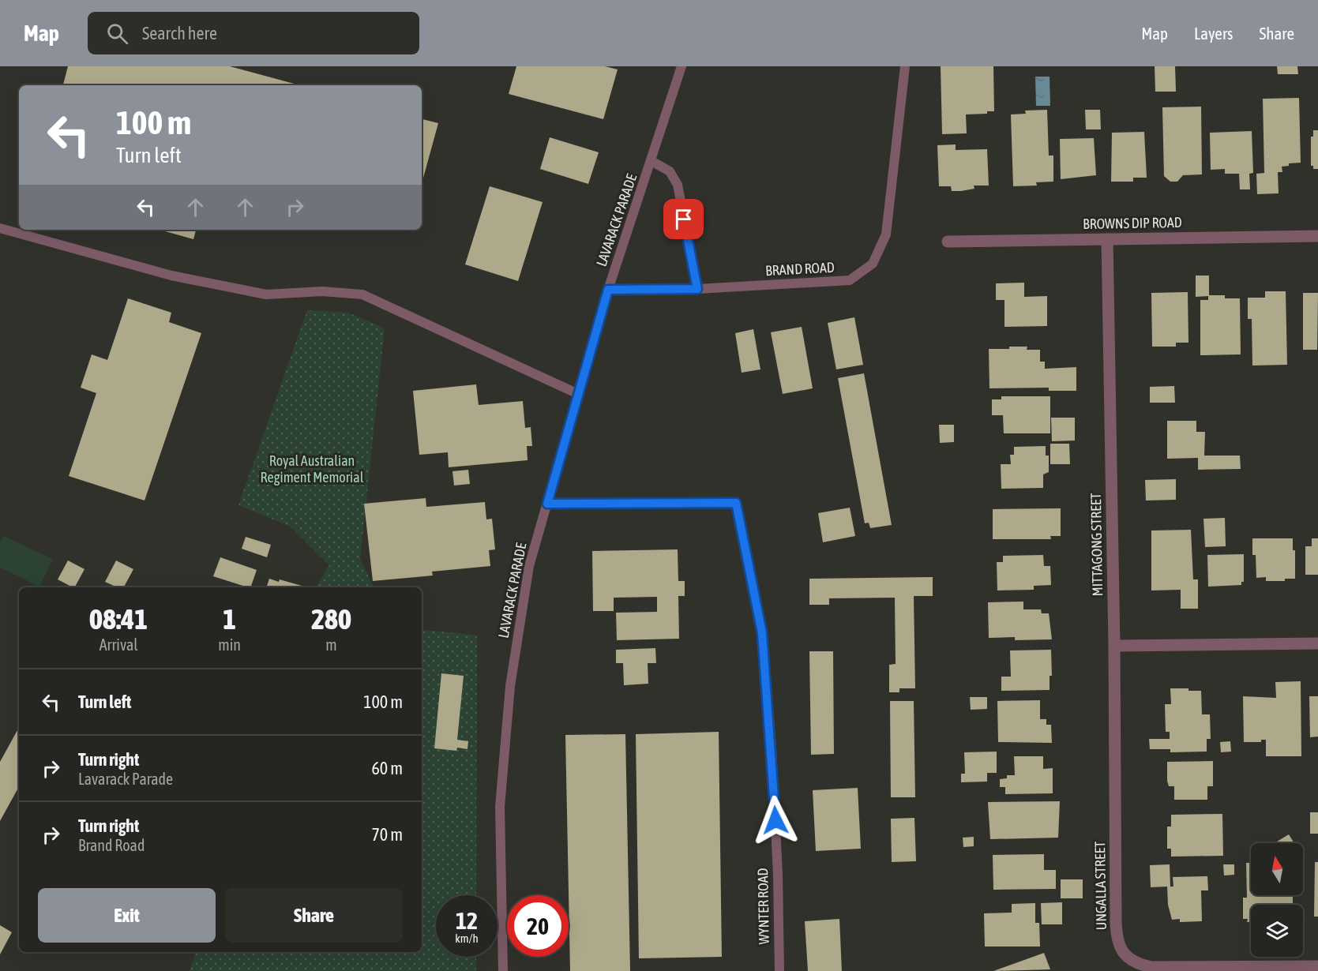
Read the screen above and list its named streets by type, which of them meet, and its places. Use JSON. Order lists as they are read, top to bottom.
{
  "streets": {
    "street": ["BROWNS DIP ROAD", "MITTAGONG STREET", "UNGALLA STREET"],
    "lane": ["LAVARACK PARADE", "BRAND ROAD", "WYNTER ROAD"]
  },
  "crossings": [
    ["LAVARACK PARADE", "BRAND ROAD"],
    ["LAVARACK PARADE", "WYNTER ROAD"],
    ["BROWNS DIP ROAD", "MITTAGONG STREET"],
    ["MITTAGONG STREET", "UNGALLA STREET"]
  ],
  "parks": ["Royal Australian Regiment Memorial"],
  "north": "top",
  "page": {
    "header": "Map",
    "search": "Search here",
    "nav": ["Map", "Layers", "Share"],
    "turn": ["100 m", "Turn left"],
    "eta": [
      "08:41",
      "Arrival",
      "1",
      "min",
      "280",
      "m"
    ],
    "list": [
      {
        "name": "Turn left",
        "value": "100 m"
      },
      {
        "name": "Turn right",
        "note": "Lavarack Parade",
        "value": "60 m"
      },
      {
        "name": "Turn right",
        "note": "Brand Road",
        "value": "70 m"
      }
    ],
    "buttons": ["Exit", "Share"],
    "speed": "12 km/h",
    "limit": "20"
  }
}
